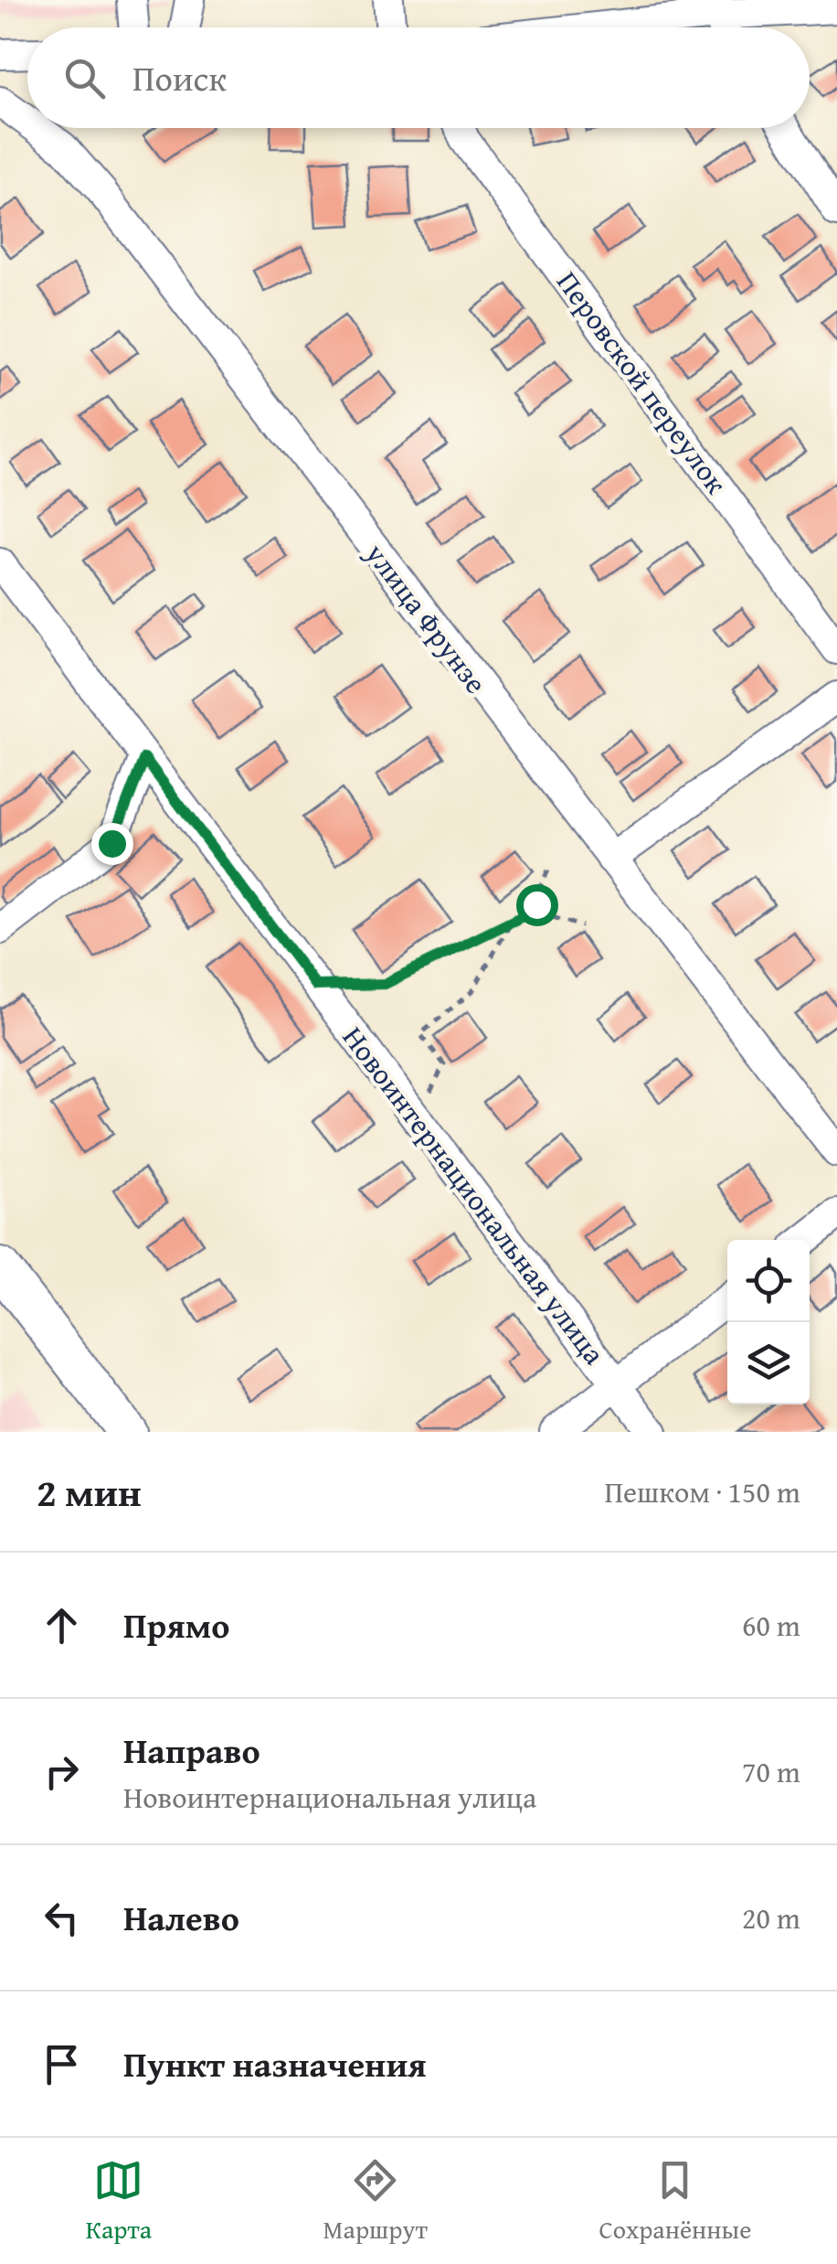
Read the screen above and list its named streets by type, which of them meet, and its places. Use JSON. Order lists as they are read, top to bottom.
{
  "streets": {
    "street": ["Перовской переулок", "улица Фрунзе", "Новоинтернациональная улица"]
  },
  "page": {
    "search": "Поиск",
    "heading": ["2 мин", "Пешком · 150 m"],
    "list": [
      ["Прямо", "60 m"],
      ["Направо", "Новоинтернациональная улица", "70 m"],
      ["Налево", "20 m"],
      "Пункт назначения"
    ],
    "nav": ["Карта", "Маршрут", "Сохранённые"]
  }
}
